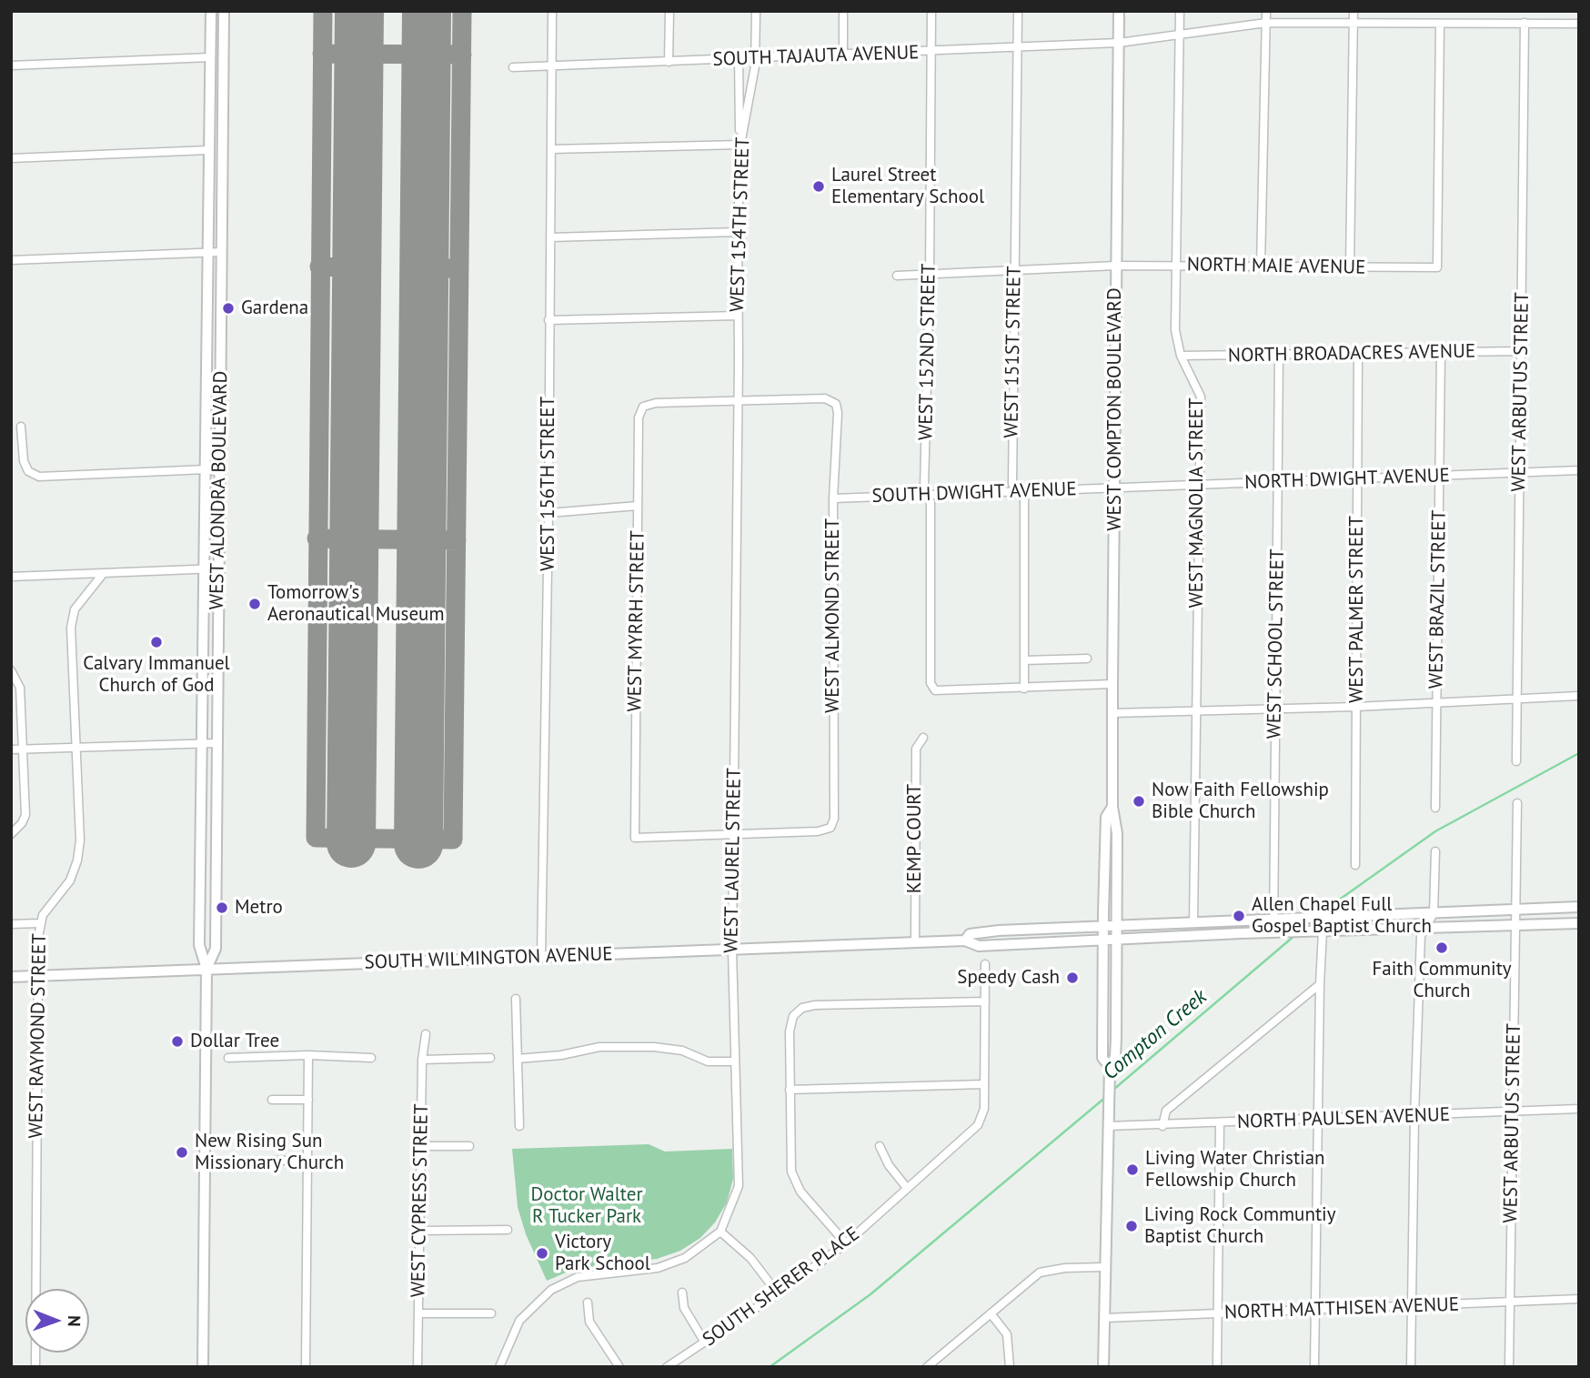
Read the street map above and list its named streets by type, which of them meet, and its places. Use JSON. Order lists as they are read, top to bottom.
{
  "streets": {
    "main road": ["WEST COMPTON BOULEVARD", "WEST ALONDRA BOULEVARD", "SOUTH WILMINGTON AVENUE"],
    "street": [
      "SOUTH TAJAUTA AVENUE",
      "WEST 154TH STREET",
      "NORTH MAIE AVENUE",
      "WEST 152ND STREET",
      "WEST 151ST STREET",
      "NORTH BROADACRES AVENUE",
      "WEST ARBUTUS STREET",
      "NORTH DWIGHT AVENUE",
      "WEST 156TH STREET",
      "SOUTH DWIGHT AVENUE",
      "WEST MAGNOLIA STREET",
      "WEST BRAZIL STREET",
      "WEST PALMER STREET",
      "WEST ALMOND STREET",
      "WEST MYRRH STREET",
      "WEST SCHOOL STREET",
      "KEMP COURT",
      "WEST LAUREL STREET",
      "WEST RAYMOND STREET",
      "NORTH PAULSEN AVENUE",
      "WEST CYPRESS STREET",
      "SOUTH SHERER PLACE",
      "NORTH MATTHISEN AVENUE"
    ]
  },
  "crossings": [
    ["SOUTH TAJAUTA AVENUE", "WEST 154TH STREET"],
    ["SOUTH TAJAUTA AVENUE", "NORTH MAIE AVENUE"],
    ["SOUTH TAJAUTA AVENUE", "WEST 152ND STREET"],
    ["SOUTH TAJAUTA AVENUE", "WEST 151ST STREET"],
    ["SOUTH TAJAUTA AVENUE", "WEST ARBUTUS STREET"],
    ["SOUTH TAJAUTA AVENUE", "WEST COMPTON BOULEVARD"],
    ["SOUTH TAJAUTA AVENUE", "WEST 156TH STREET"],
    ["SOUTH TAJAUTA AVENUE", "WEST MAGNOLIA STREET"],
    ["WEST 154TH STREET", "WEST ALMOND STREET"],
    ["WEST 154TH STREET", "WEST MYRRH STREET"],
    ["WEST 154TH STREET", "WEST LAUREL STREET"],
    ["NORTH MAIE AVENUE", "WEST 152ND STREET"],
    ["NORTH MAIE AVENUE", "WEST 151ST STREET"],
    ["NORTH MAIE AVENUE", "WEST COMPTON BOULEVARD"],
    ["NORTH MAIE AVENUE", "WEST MAGNOLIA STREET"],
    ["WEST 152ND STREET", "WEST 151ST STREET"],
    ["WEST 152ND STREET", "SOUTH DWIGHT AVENUE"],
    ["WEST 151ST STREET", "SOUTH DWIGHT AVENUE"],
    ["NORTH BROADACRES AVENUE", "WEST ARBUTUS STREET"],
    ["NORTH BROADACRES AVENUE", "WEST MAGNOLIA STREET"],
    ["NORTH BROADACRES AVENUE", "WEST BRAZIL STREET"],
    ["NORTH BROADACRES AVENUE", "WEST PALMER STREET"],
    ["NORTH BROADACRES AVENUE", "WEST SCHOOL STREET"],
    ["WEST ARBUTUS STREET", "NORTH DWIGHT AVENUE"],
    ["WEST ARBUTUS STREET", "SOUTH WILMINGTON AVENUE"],
    ["WEST ARBUTUS STREET", "NORTH PAULSEN AVENUE"],
    ["WEST ARBUTUS STREET", "NORTH MATTHISEN AVENUE"],
    ["WEST COMPTON BOULEVARD", "NORTH DWIGHT AVENUE"],
    ["WEST COMPTON BOULEVARD", "SOUTH DWIGHT AVENUE"],
    ["WEST COMPTON BOULEVARD", "SOUTH WILMINGTON AVENUE"],
    ["WEST COMPTON BOULEVARD", "NORTH PAULSEN AVENUE"],
    ["WEST COMPTON BOULEVARD", "NORTH MATTHISEN AVENUE"],
    ["NORTH DWIGHT AVENUE", "SOUTH DWIGHT AVENUE"],
    ["NORTH DWIGHT AVENUE", "WEST MAGNOLIA STREET"],
    ["NORTH DWIGHT AVENUE", "WEST BRAZIL STREET"],
    ["NORTH DWIGHT AVENUE", "WEST PALMER STREET"],
    ["NORTH DWIGHT AVENUE", "WEST SCHOOL STREET"],
    ["WEST 156TH STREET", "SOUTH WILMINGTON AVENUE"],
    ["WEST ALONDRA BOULEVARD", "SOUTH WILMINGTON AVENUE"],
    ["SOUTH DWIGHT AVENUE", "WEST ALMOND STREET"],
    ["WEST MAGNOLIA STREET", "SOUTH WILMINGTON AVENUE"],
    ["WEST ALMOND STREET", "WEST MYRRH STREET"],
    ["WEST ALMOND STREET", "WEST LAUREL STREET"],
    ["WEST MYRRH STREET", "WEST LAUREL STREET"],
    ["WEST SCHOOL STREET", "SOUTH WILMINGTON AVENUE"],
    ["KEMP COURT", "SOUTH WILMINGTON AVENUE"],
    ["WEST LAUREL STREET", "SOUTH WILMINGTON AVENUE"],
    ["SOUTH WILMINGTON AVENUE", "WEST RAYMOND STREET"]
  ],
  "water": ["Compton Creek"],
  "parks": ["Doctor Walter R Tucker Park"],
  "places": [
    "Laurel Street Elementary School",
    "Gardena",
    "Tomorrow's Aeronautical Museum",
    "Calvary Immanuel Church of God",
    "Now Faith Fellowship Bible Church",
    "Metro",
    "Allen Chapel Full Gospel Baptist Church",
    "Faith Community Church",
    "Speedy Cash",
    "Dollar Tree",
    "New Rising Sun Missionary Church",
    "Living Water Christian Fellowship Church",
    "Living Rock Communtiy Baptist Church",
    "Victory Park School"
  ],
  "north": "right"
}
